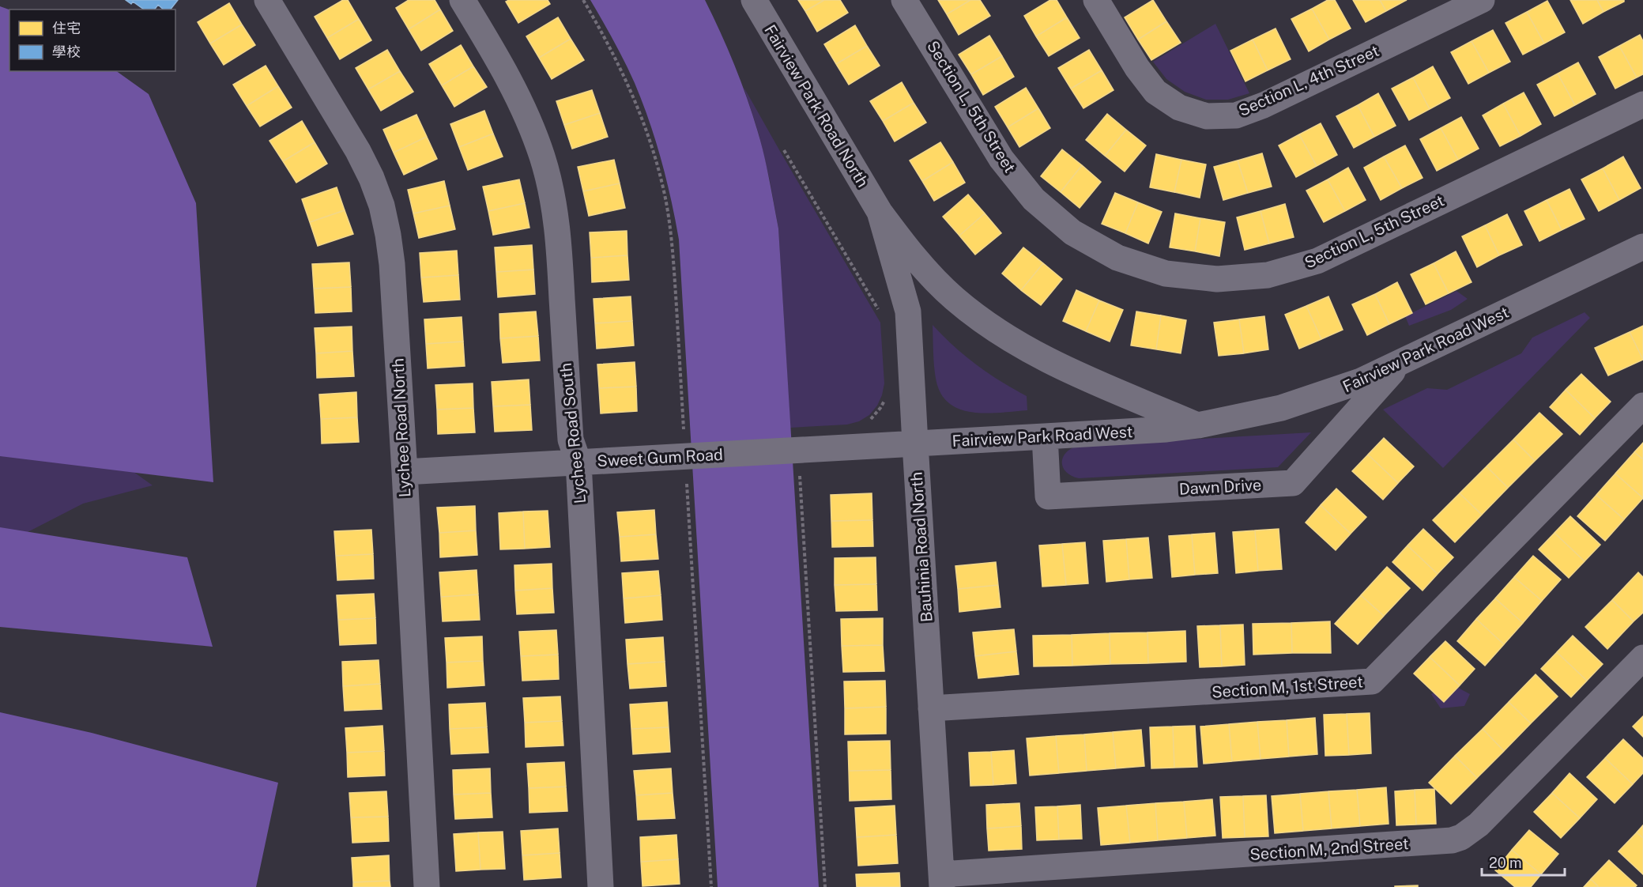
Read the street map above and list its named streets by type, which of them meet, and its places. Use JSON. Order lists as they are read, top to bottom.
{
  "streets": {
    "street": [
      "Section L, 4th Street",
      "Fairview Park Road North",
      "Section L, 5th Street",
      "Fairview Park Road West",
      "Lychee Road North",
      "Lychee Road South",
      "Sweet Gum Road",
      "Dawn Drive",
      "Bauhinia Road North",
      "Section M, 1st Street",
      "Section M, 2nd Street"
    ]
  },
  "crossings": [
    ["Fairview Park Road North", "Fairview Park Road West"],
    ["Fairview Park Road North", "Bauhinia Road North"],
    ["Fairview Park Road West", "Sweet Gum Road"],
    ["Fairview Park Road West", "Dawn Drive"],
    ["Fairview Park Road West", "Bauhinia Road North"],
    ["Lychee Road North", "Sweet Gum Road"],
    ["Lychee Road South", "Sweet Gum Road"],
    ["Sweet Gum Road", "Bauhinia Road North"],
    ["Bauhinia Road North", "Section M, 1st Street"],
    ["Bauhinia Road North", "Section M, 2nd Street"]
  ],
  "legend": ["住宅", "學校"],
  "scale_bar": "20 m"
}
